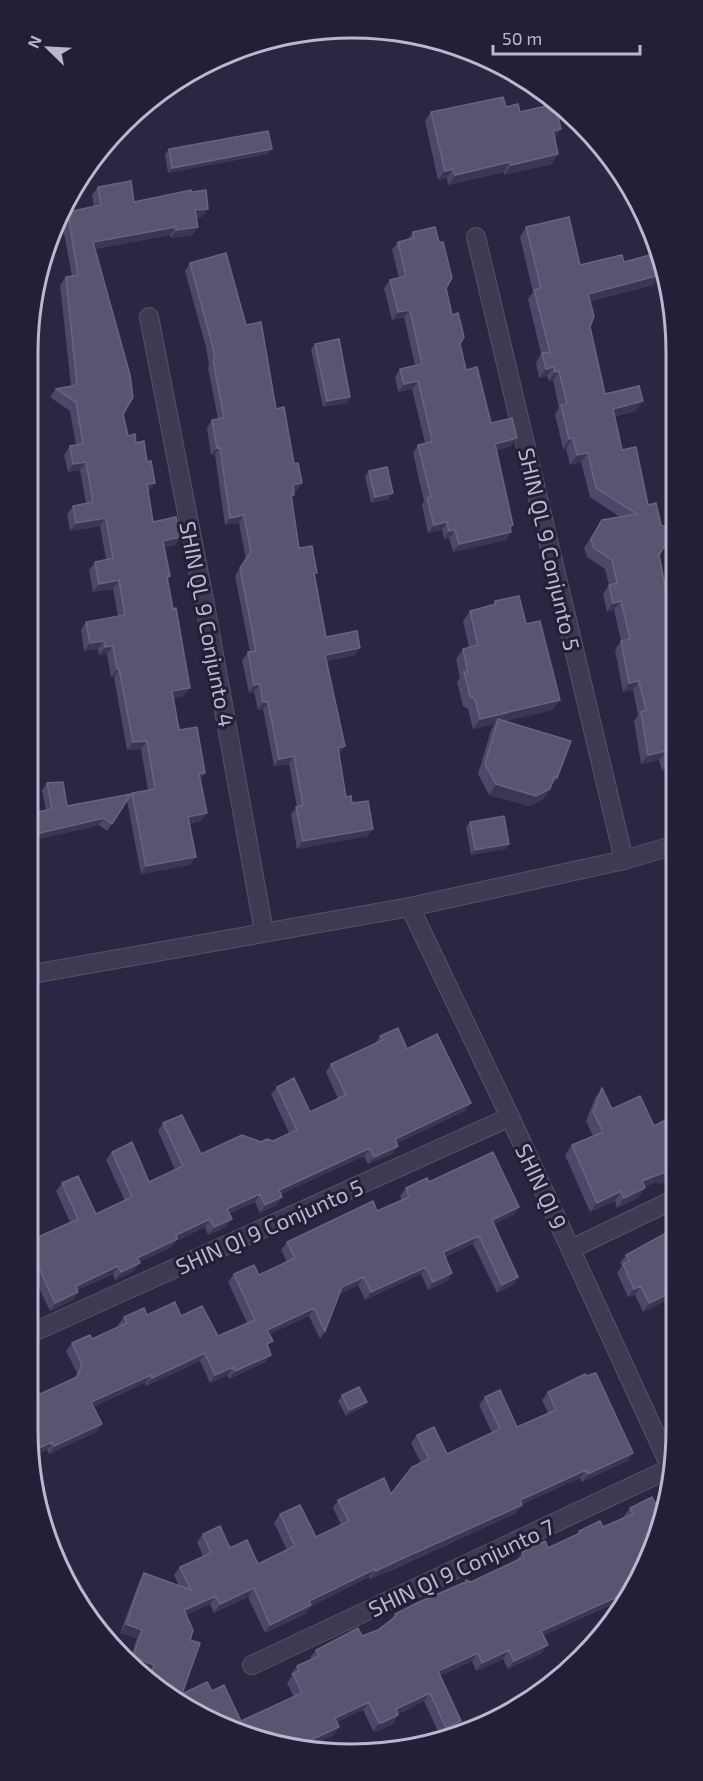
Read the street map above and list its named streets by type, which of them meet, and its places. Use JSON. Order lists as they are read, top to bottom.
{
  "streets": {
    "street": [
      "SHIN QL 9 Conjunto 5",
      "SHIN QL 9 Conjunto 4",
      "SHIN QI 9",
      "SHIN QI 9 Conjunto 5",
      "SHIN QI 9 Conjunto 7"
    ]
  },
  "crossings": [
    ["SHIN QI 9", "SHIN QI 9 Conjunto 5"]
  ],
  "scale_bar": "50 m",
  "north": "top left"
}
